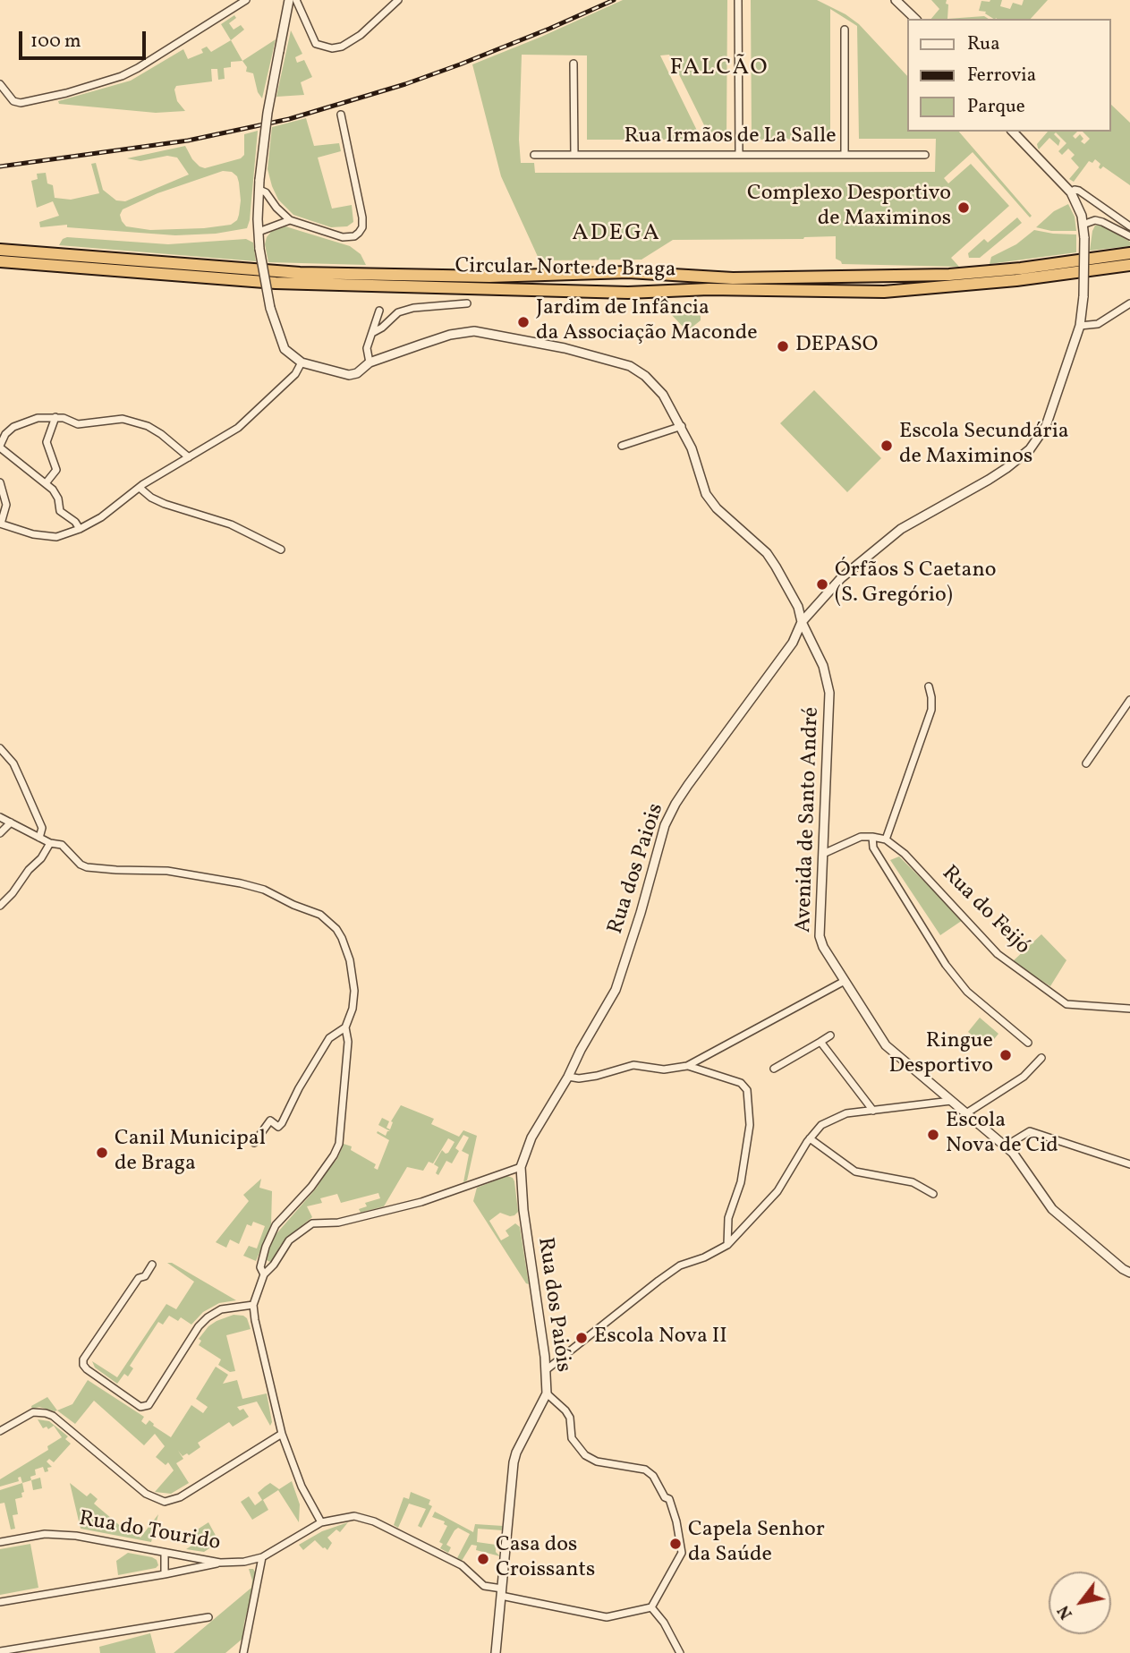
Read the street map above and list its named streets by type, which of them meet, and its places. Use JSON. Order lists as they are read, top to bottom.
{
  "streets": {
    "highway": ["Circular Norte de Braga"],
    "street": [
      "Rua Irmãos de La Salle",
      "Avenida de Santo André",
      "Rua dos Paiois",
      "Rua do Feijó",
      "Rua dos Paióis",
      "Rua do Tourido"
    ]
  },
  "crossings": [
    ["Avenida de Santo André", "Rua dos Paiois"],
    ["Avenida de Santo André", "Rua do Feijó"],
    ["Rua dos Paiois", "Rua dos Paióis"],
    ["Rua dos Paióis", "Rua do Tourido"]
  ],
  "districts": ["FALCÃO", "ADEGA"],
  "places": [
    "Complexo Desportivo de Maximinos",
    "Jardim de Infância da Associação Maconde",
    "DEPASO",
    "Escola Secundária de Maximinos",
    "Órfãos S Caetano (S. Gregório)",
    "Ringue Desportivo",
    "Escola Nova de Cid",
    "Canil Municipal de Braga",
    "Escola Nova II",
    "Capela Senhor da Saúde",
    "Casa dos Croissants"
  ],
  "legend": ["Rua", "Ferrovia", "Parque"],
  "scale_bar": "100 m",
  "north": "bottom left"
}
